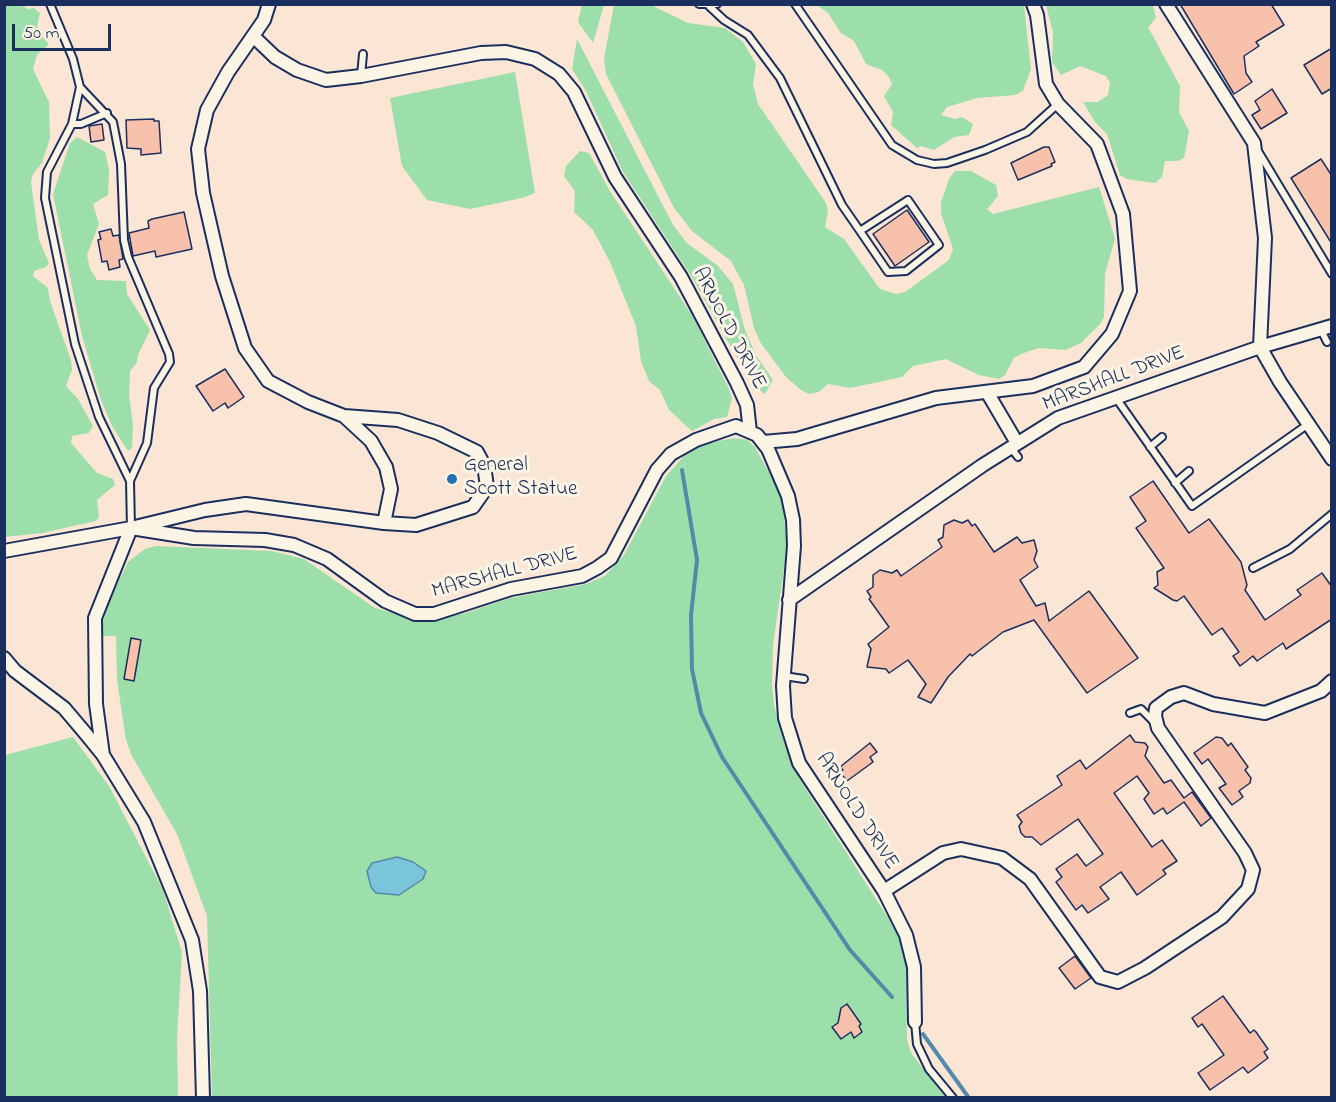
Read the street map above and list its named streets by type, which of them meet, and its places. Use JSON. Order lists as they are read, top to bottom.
{
  "streets": {
    "street": ["ARNOLD DRIVE", "MARSHALL DRIVE"]
  },
  "crossings": [
    ["ARNOLD DRIVE", "MARSHALL DRIVE"]
  ],
  "places": ["General Scott Statue"],
  "scale_bar": "50 m"
}
